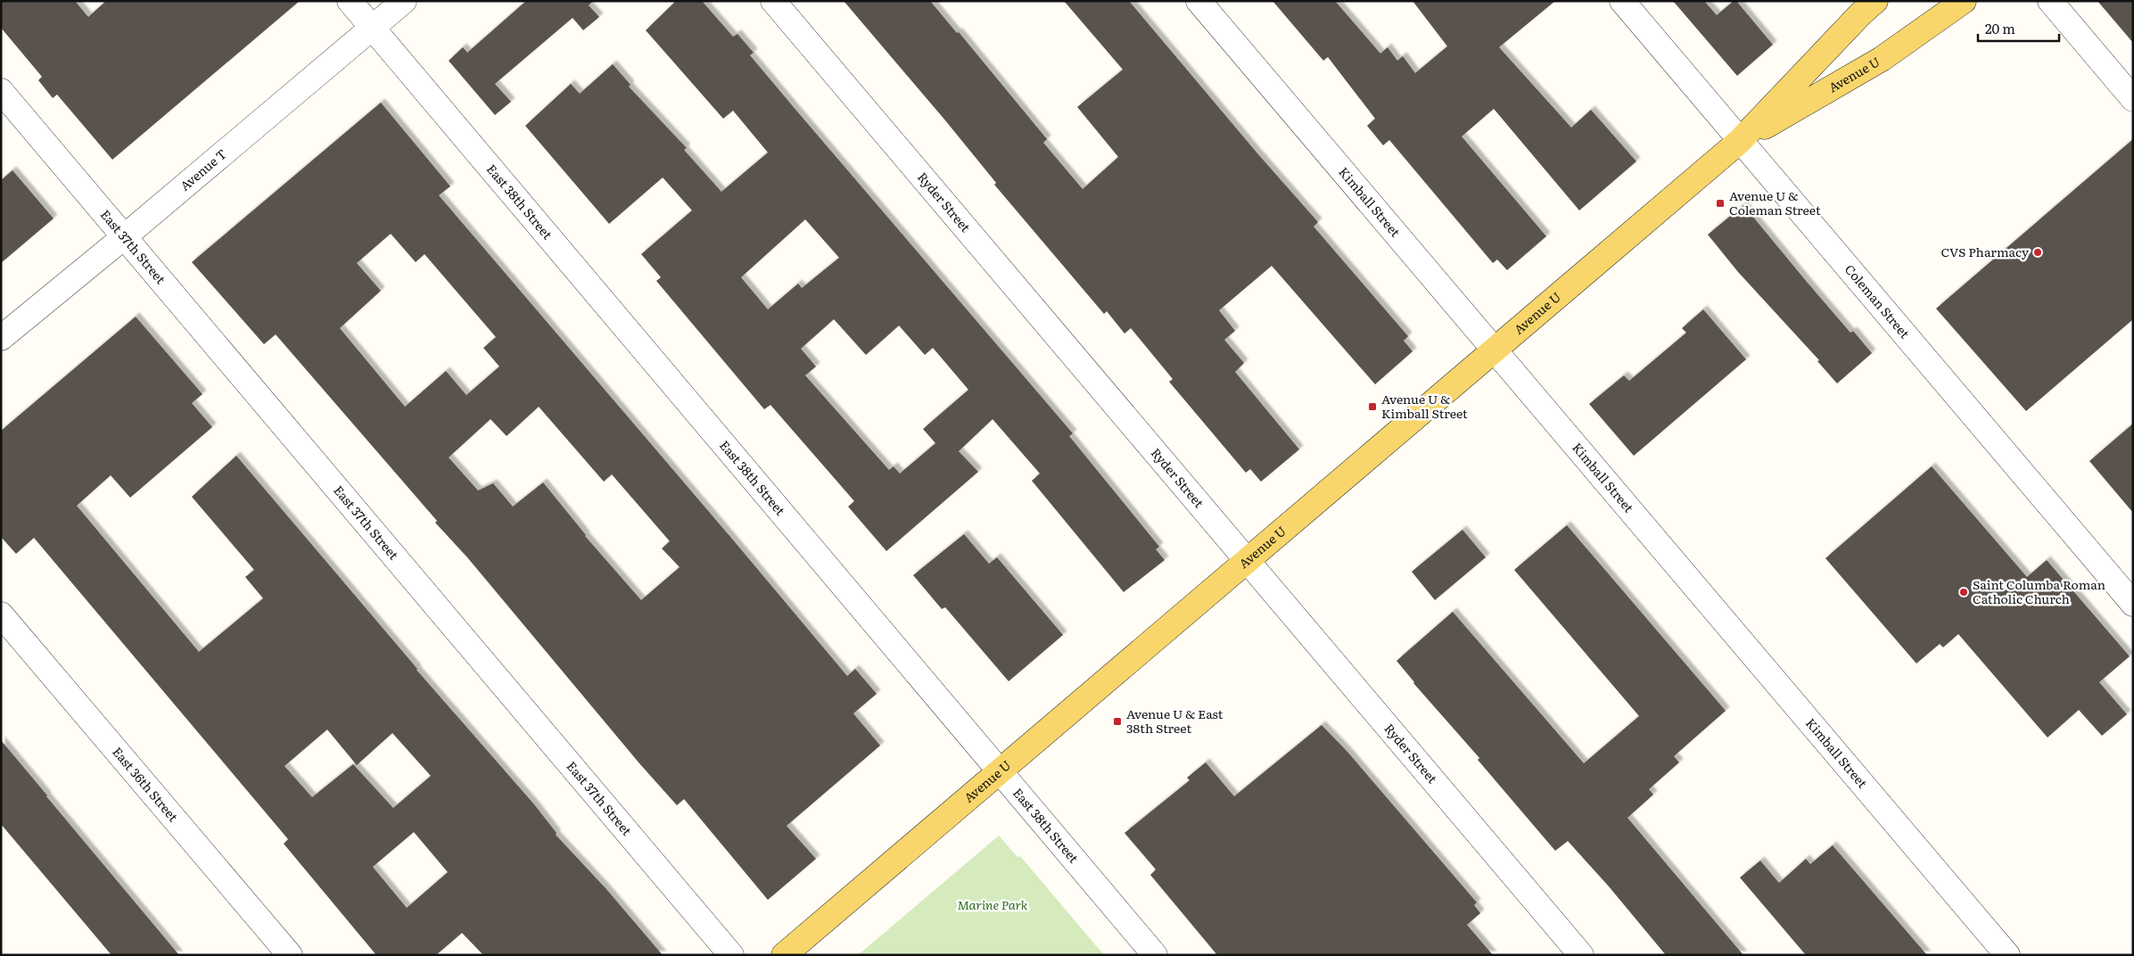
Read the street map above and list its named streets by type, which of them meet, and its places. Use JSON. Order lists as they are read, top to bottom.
{
  "streets": {
    "main road": ["Avenue U"],
    "street": [
      "Avenue T",
      "East 38th Street",
      "Ryder Street",
      "Kimball Street",
      "East 37th Street",
      "Coleman Street",
      "East 36th Street"
    ]
  },
  "crossings": [
    ["Avenue U", "East 38th Street"],
    ["Avenue U", "Ryder Street"],
    ["Avenue U", "Kimball Street"],
    ["Avenue U", "Coleman Street"],
    ["Avenue T", "East 38th Street"],
    ["Avenue T", "East 37th Street"]
  ],
  "parks": ["Marine Park"],
  "places": {
    "transit": ["Avenue U & Coleman Street", "Avenue U & Kimball Street", "Avenue U & East 38th Street"],
    "other": ["CVS Pharmacy", "Saint Columba Roman Catholic Church"]
  },
  "scale_bar": "20 m"
}
